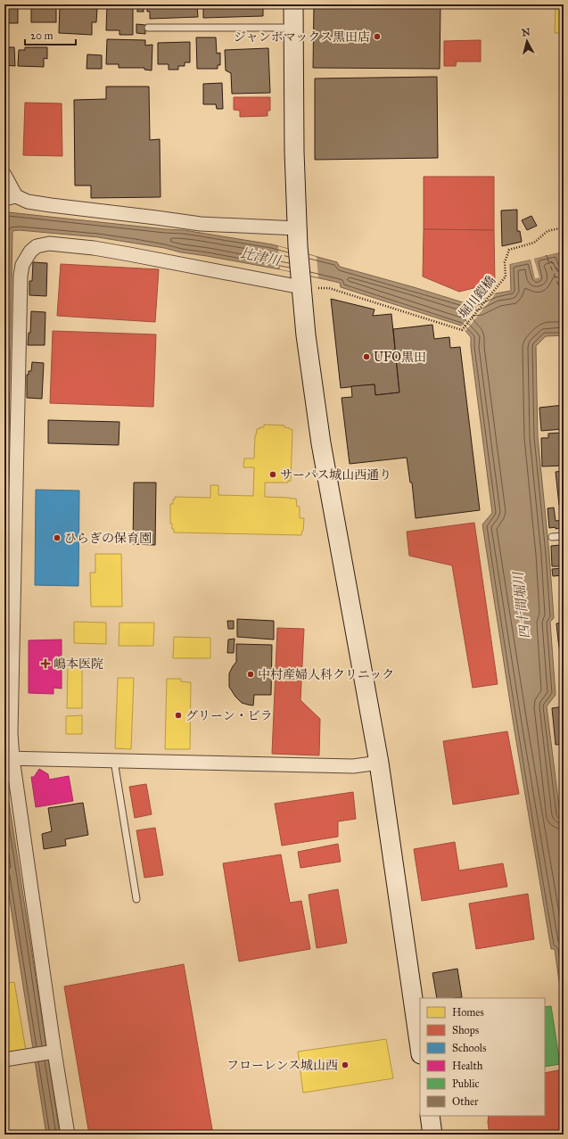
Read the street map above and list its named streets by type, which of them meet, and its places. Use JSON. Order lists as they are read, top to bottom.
{
  "streets": {
    "path": ["堀川鎧橋"]
  },
  "water": ["比津川", "四十間堀川"],
  "places": {
    "other": [
      "ジャンボマックス黒田店",
      "UFO黒田",
      "サーパス城山西通り",
      "ひらぎの保育園",
      "中村産婦人科クリニック",
      "グリーン・ビラ",
      "フローレンス城山西"
    ],
    "health": ["嶋本医院"]
  },
  "legend": [
    "Homes",
    "Shops",
    "Schools",
    "Health",
    "Public",
    "Other"
  ],
  "scale_bar": "20 m",
  "north": "top"
}
